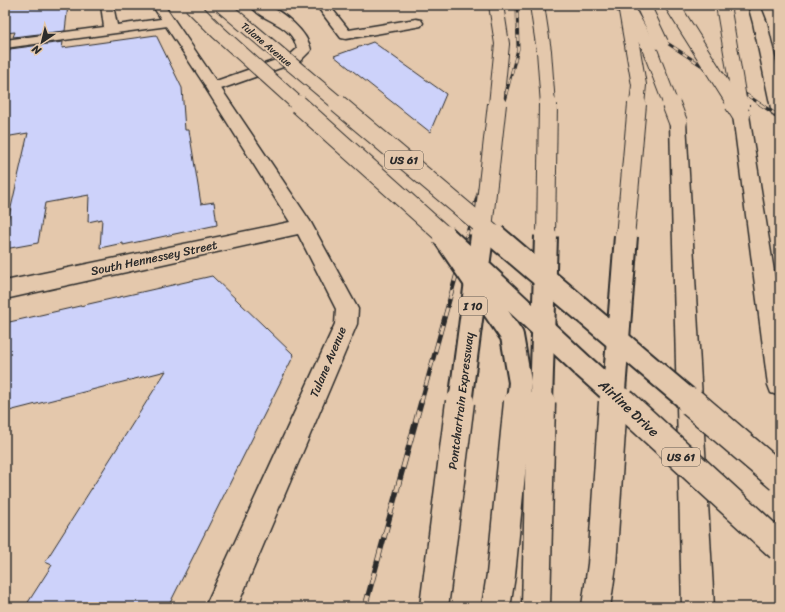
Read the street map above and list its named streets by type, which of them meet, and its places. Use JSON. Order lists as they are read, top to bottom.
{
  "streets": {
    "main road": [
      "Tulane Avenue",
      "US 61",
      "South Hennessey Street",
      "I 10",
      "Pontchartrain Expressway",
      "Airline Drive"
    ]
  },
  "crossings": [
    ["Tulane Avenue", "South Hennessey Street"],
    ["Tulane Avenue", "Airline Drive"]
  ],
  "north": "bottom left"
}
